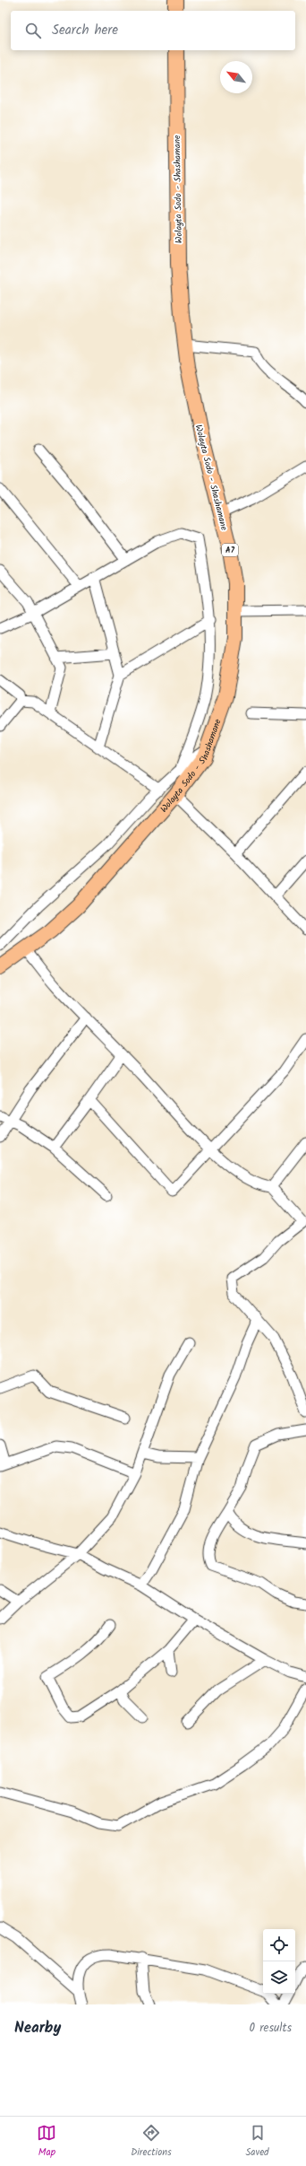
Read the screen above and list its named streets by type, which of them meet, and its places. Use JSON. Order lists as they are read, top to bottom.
{
  "streets": {
    "highway": ["Wolayta Sodo - Shashamane", "A7"]
  },
  "north": "top left",
  "page": {
    "search": "Search here",
    "heading": ["Nearby", "0 results"],
    "nav": ["Map", "Directions", "Saved"]
  }
}
